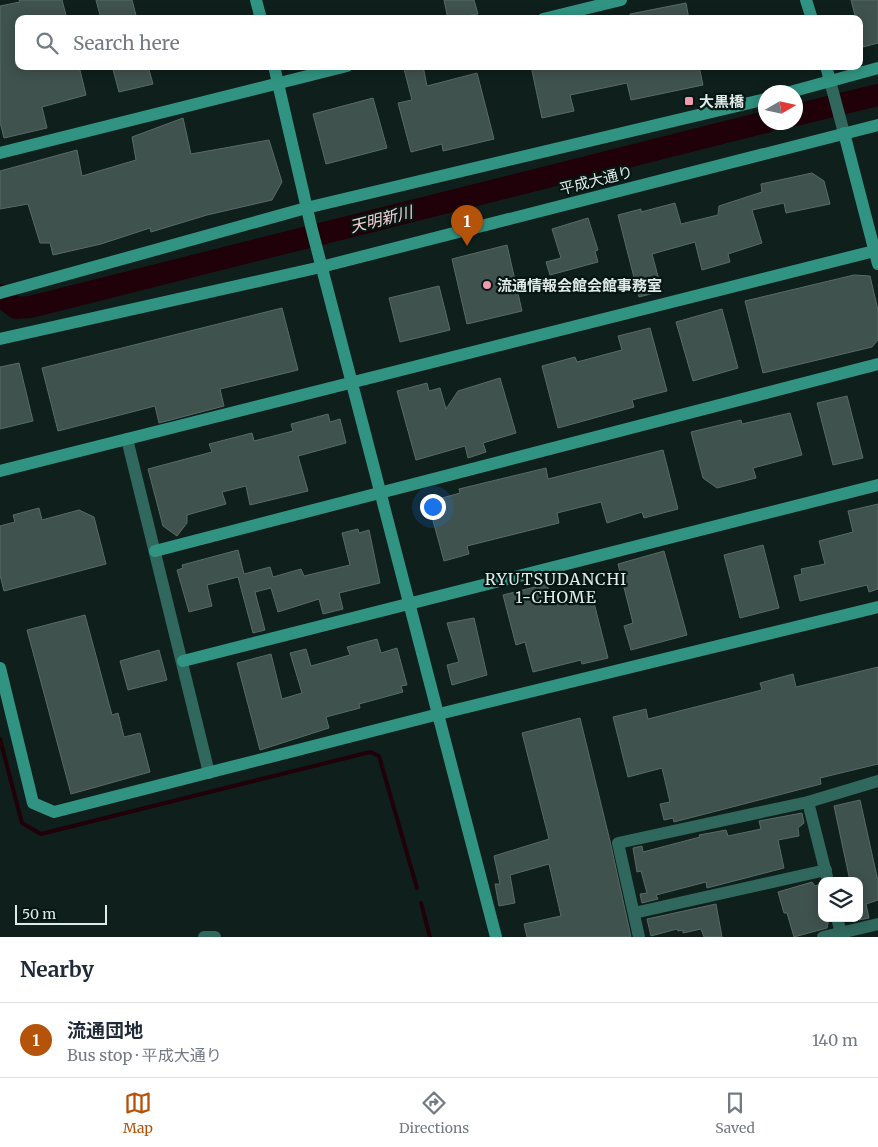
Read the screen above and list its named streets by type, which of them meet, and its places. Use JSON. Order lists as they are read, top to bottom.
{
  "streets": {
    "street": ["平成大通り"]
  },
  "districts": ["RYUTSUDANCHI 1-CHOME"],
  "water": ["天明新川"],
  "places": {
    "transit": ["大黒橋"],
    "other": ["流通情報会館会館事務室"]
  },
  "scale_bar": "50 m",
  "north": "right",
  "page": {
    "search": "Search here",
    "pins": "1",
    "scale": "50 m",
    "heading": "Nearby",
    "list": [
      {
        "mark": "1",
        "name": "流通団地",
        "note": "Bus stop · 平成大通り",
        "value": "140 m"
      }
    ],
    "nav": ["Map", "Directions", "Saved"]
  }
}
